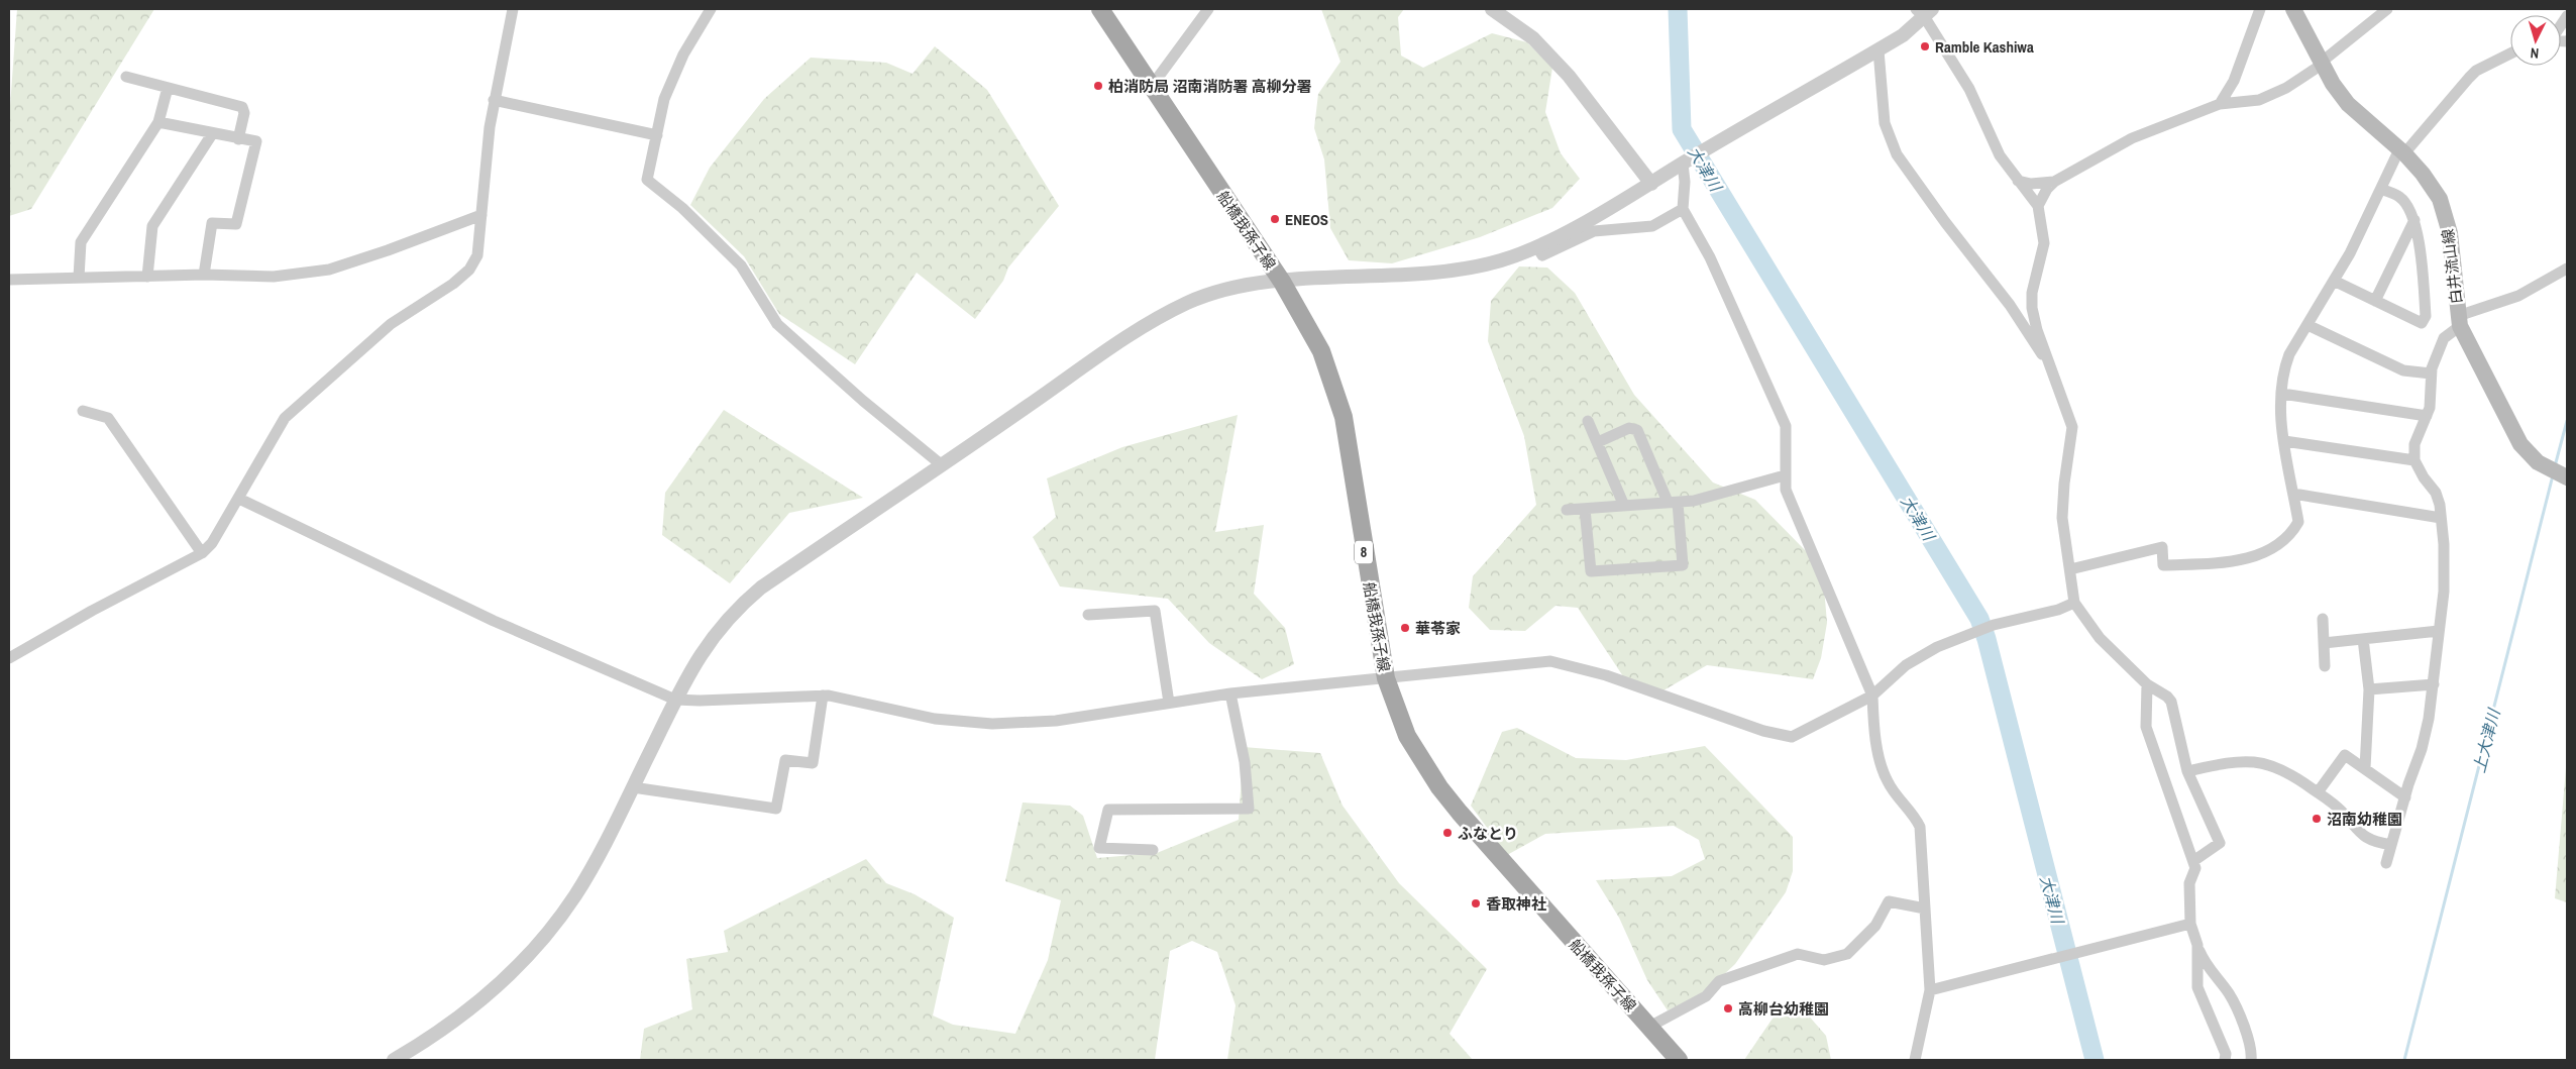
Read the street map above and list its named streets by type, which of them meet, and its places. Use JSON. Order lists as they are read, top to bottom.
{
  "streets": {
    "main road": ["船橋我孫子線", "白井流山線", "8"]
  },
  "water": ["大津川", "上大津川"],
  "places": [
    "Ramble Kashiwa",
    "柏消防局 沼南消防署 高柳分署",
    "ENEOS",
    "華苓家",
    "沼南幼稚園",
    "ふなとり",
    "香取神社",
    "高柳台幼稚園"
  ],
  "north": "bottom"
}
